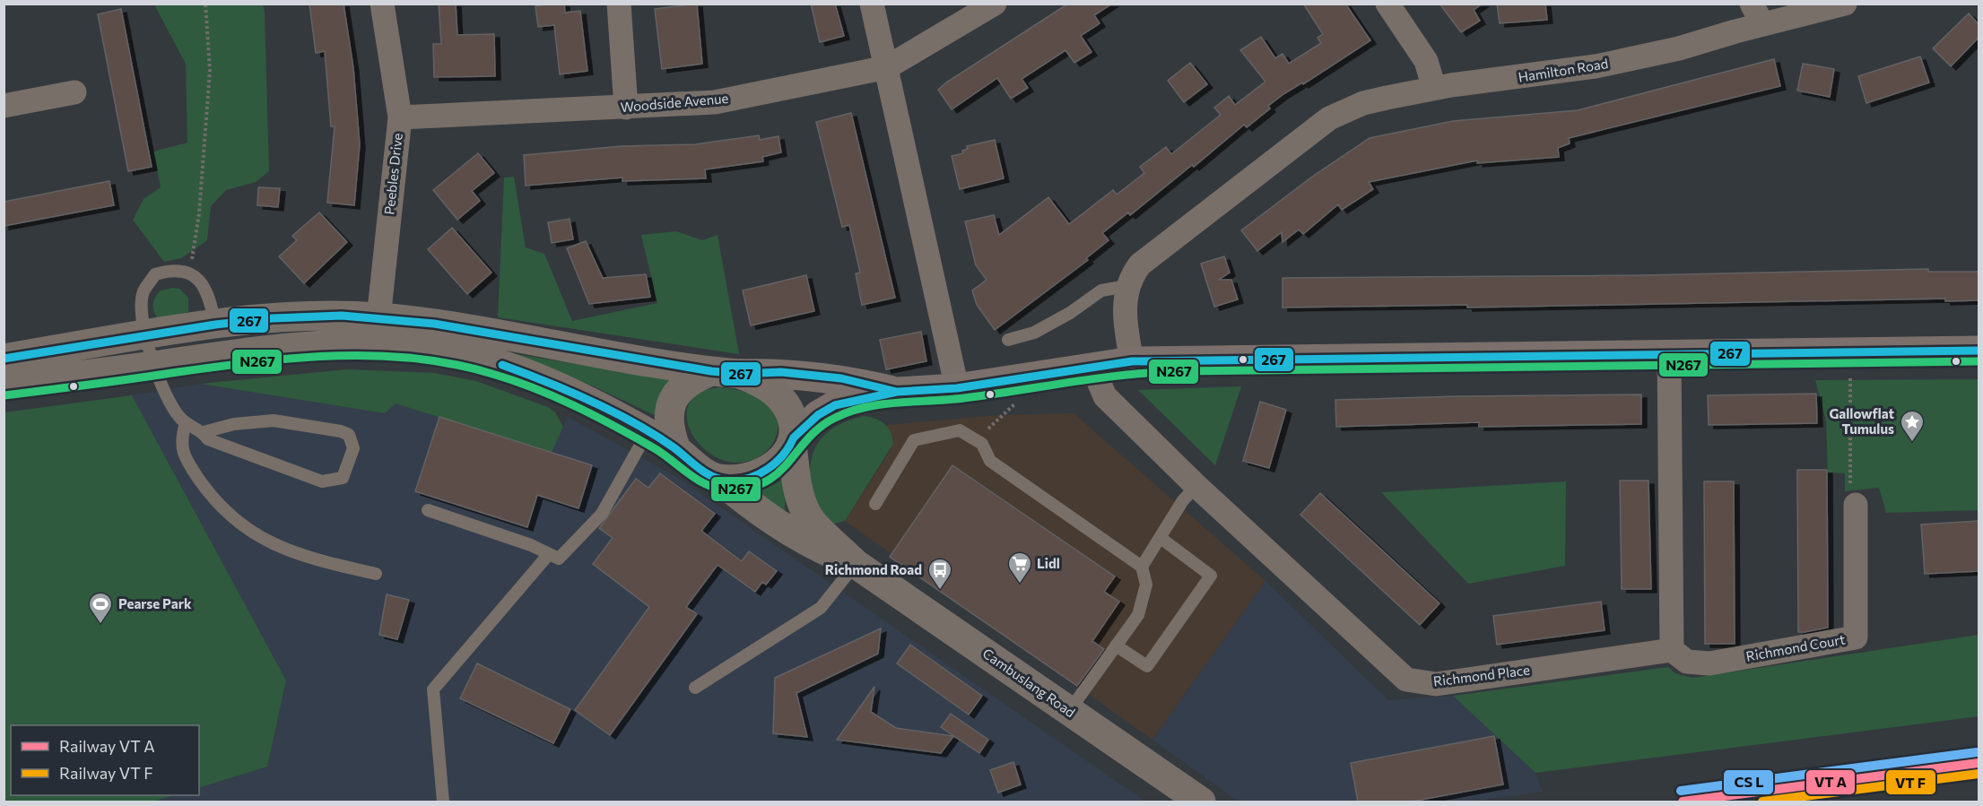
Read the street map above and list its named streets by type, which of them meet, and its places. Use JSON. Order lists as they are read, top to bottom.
{
  "streets": {
    "main road": ["Cambuslang Road"],
    "street": [
      "Hamilton Road",
      "Woodside Avenue",
      "Peebles Drive",
      "Richmond Court",
      "Richmond Place"
    ]
  },
  "crossings": [
    ["Woodside Avenue", "Peebles Drive"],
    ["Richmond Court", "Richmond Place"]
  ],
  "places": {
    "place": ["Gallowflat Tumulus"],
    "supermarket": ["Lidl"],
    "bus stop": ["Richmond Road"],
    "sports": ["Pearse Park"]
  },
  "lines": ["transit line 267", "transit line N267"],
  "legend": ["Railway VT A", "Railway VT F"]
}
